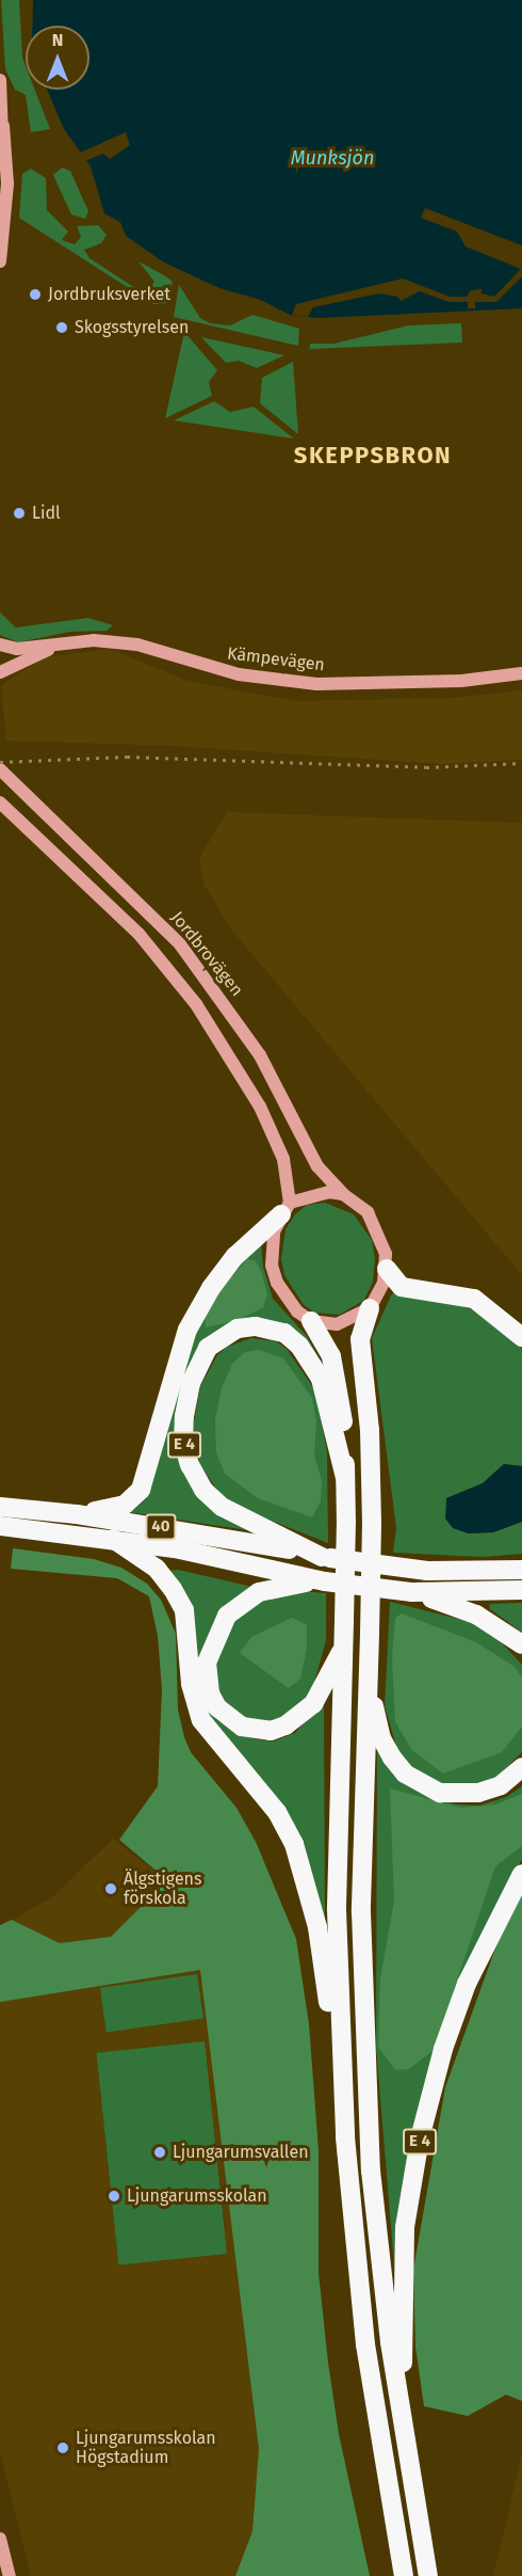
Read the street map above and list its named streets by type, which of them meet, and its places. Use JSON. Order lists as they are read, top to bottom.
{
  "streets": {
    "highway": ["E 4", "40"],
    "main road": ["Kämpevägen", "Jordbrovägen"]
  },
  "crossings": [
    ["E 4", "40"]
  ],
  "districts": ["SKEPPSBRON"],
  "water": ["Munksjön"],
  "places": [
    "Jordbruksverket",
    "Skogsstyrelsen",
    "Lidl",
    "Älgstigens förskola",
    "Ljungarumsvallen",
    "Ljungarumsskolan",
    "Ljungarumsskolan Högstadium"
  ],
  "north": "top"
}
